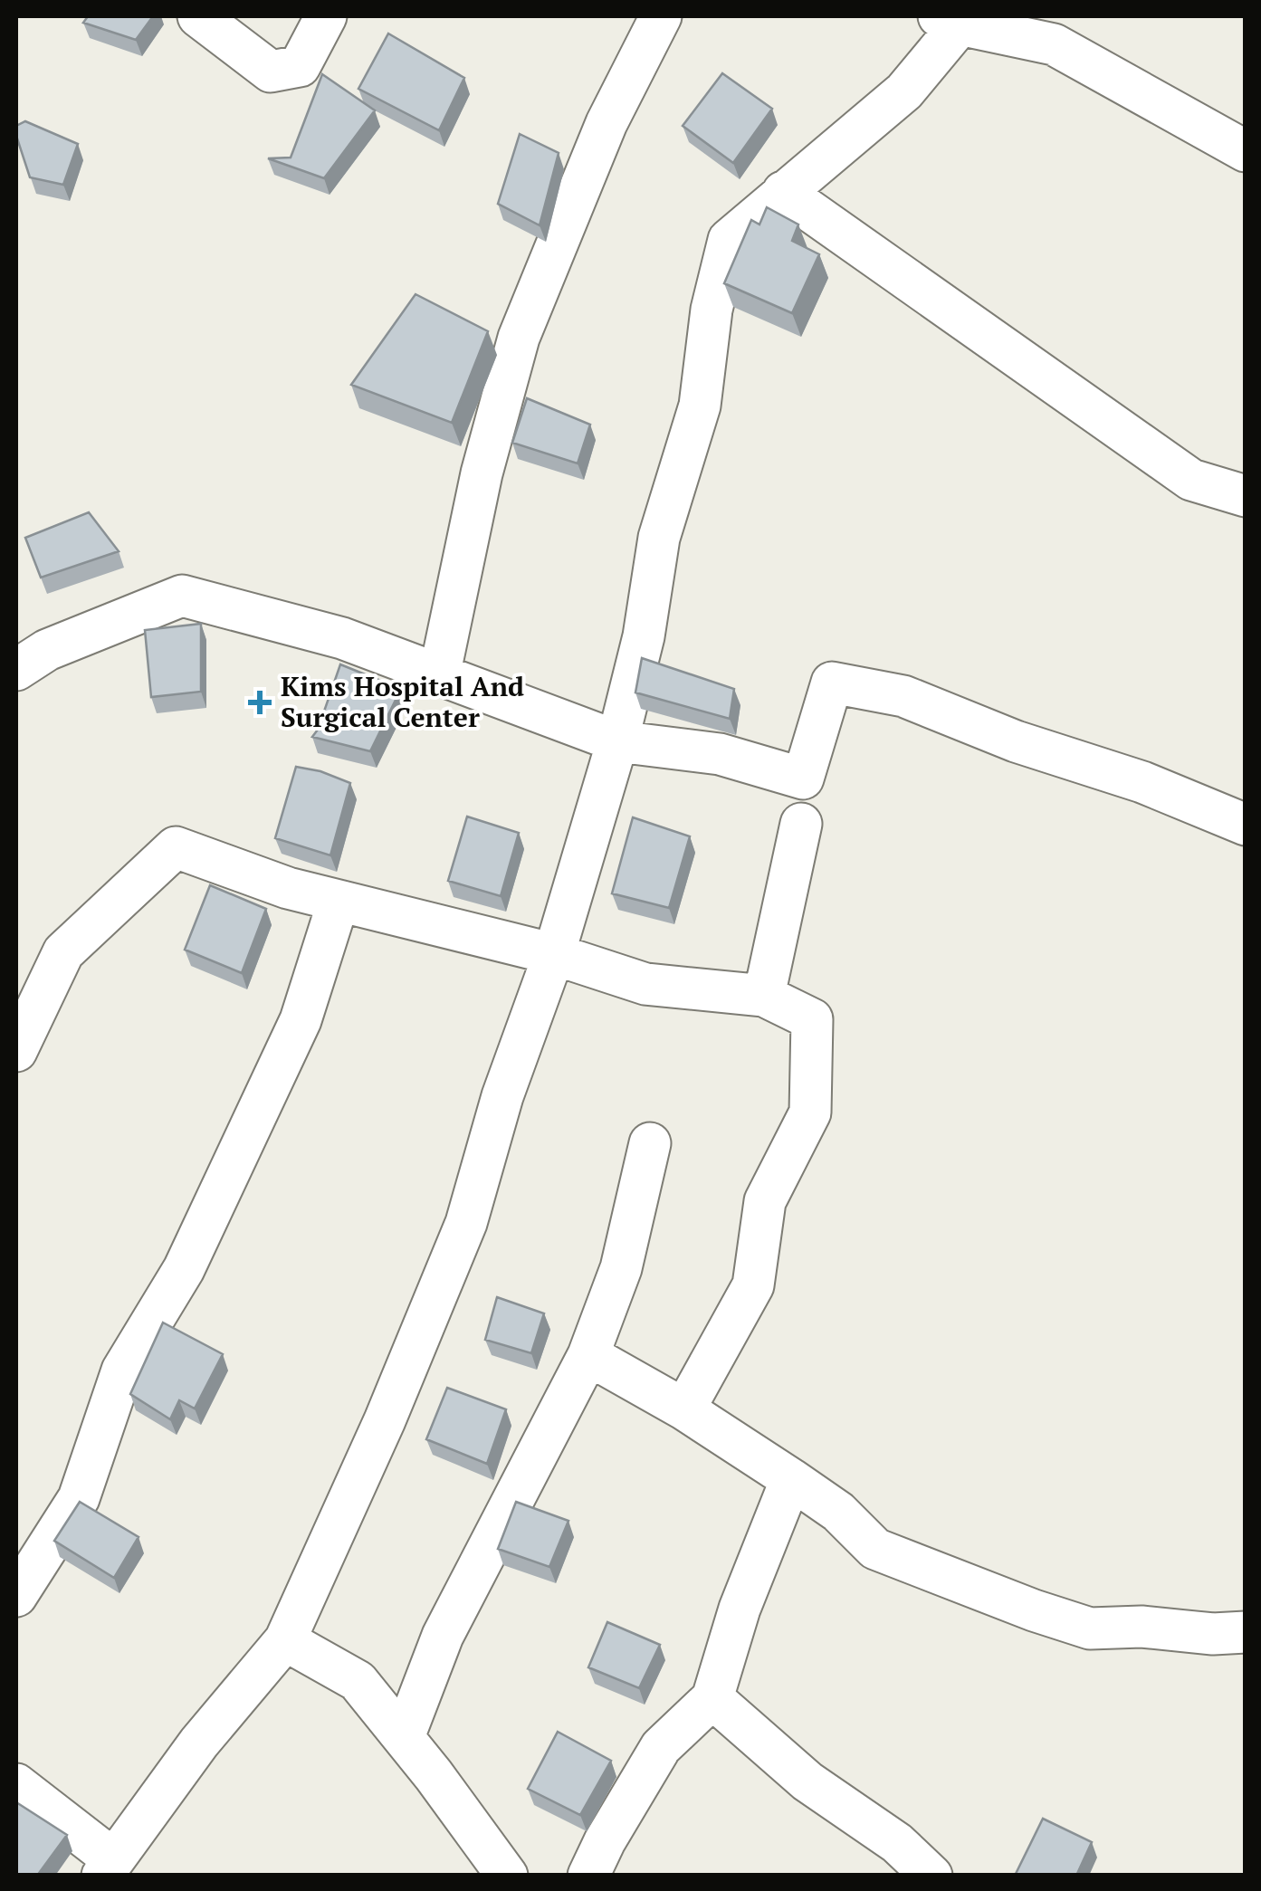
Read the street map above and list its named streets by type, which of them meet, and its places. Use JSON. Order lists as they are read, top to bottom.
{
  "places": {
    "health": ["Kims Hospital And Surgical Center"]
  }
}
